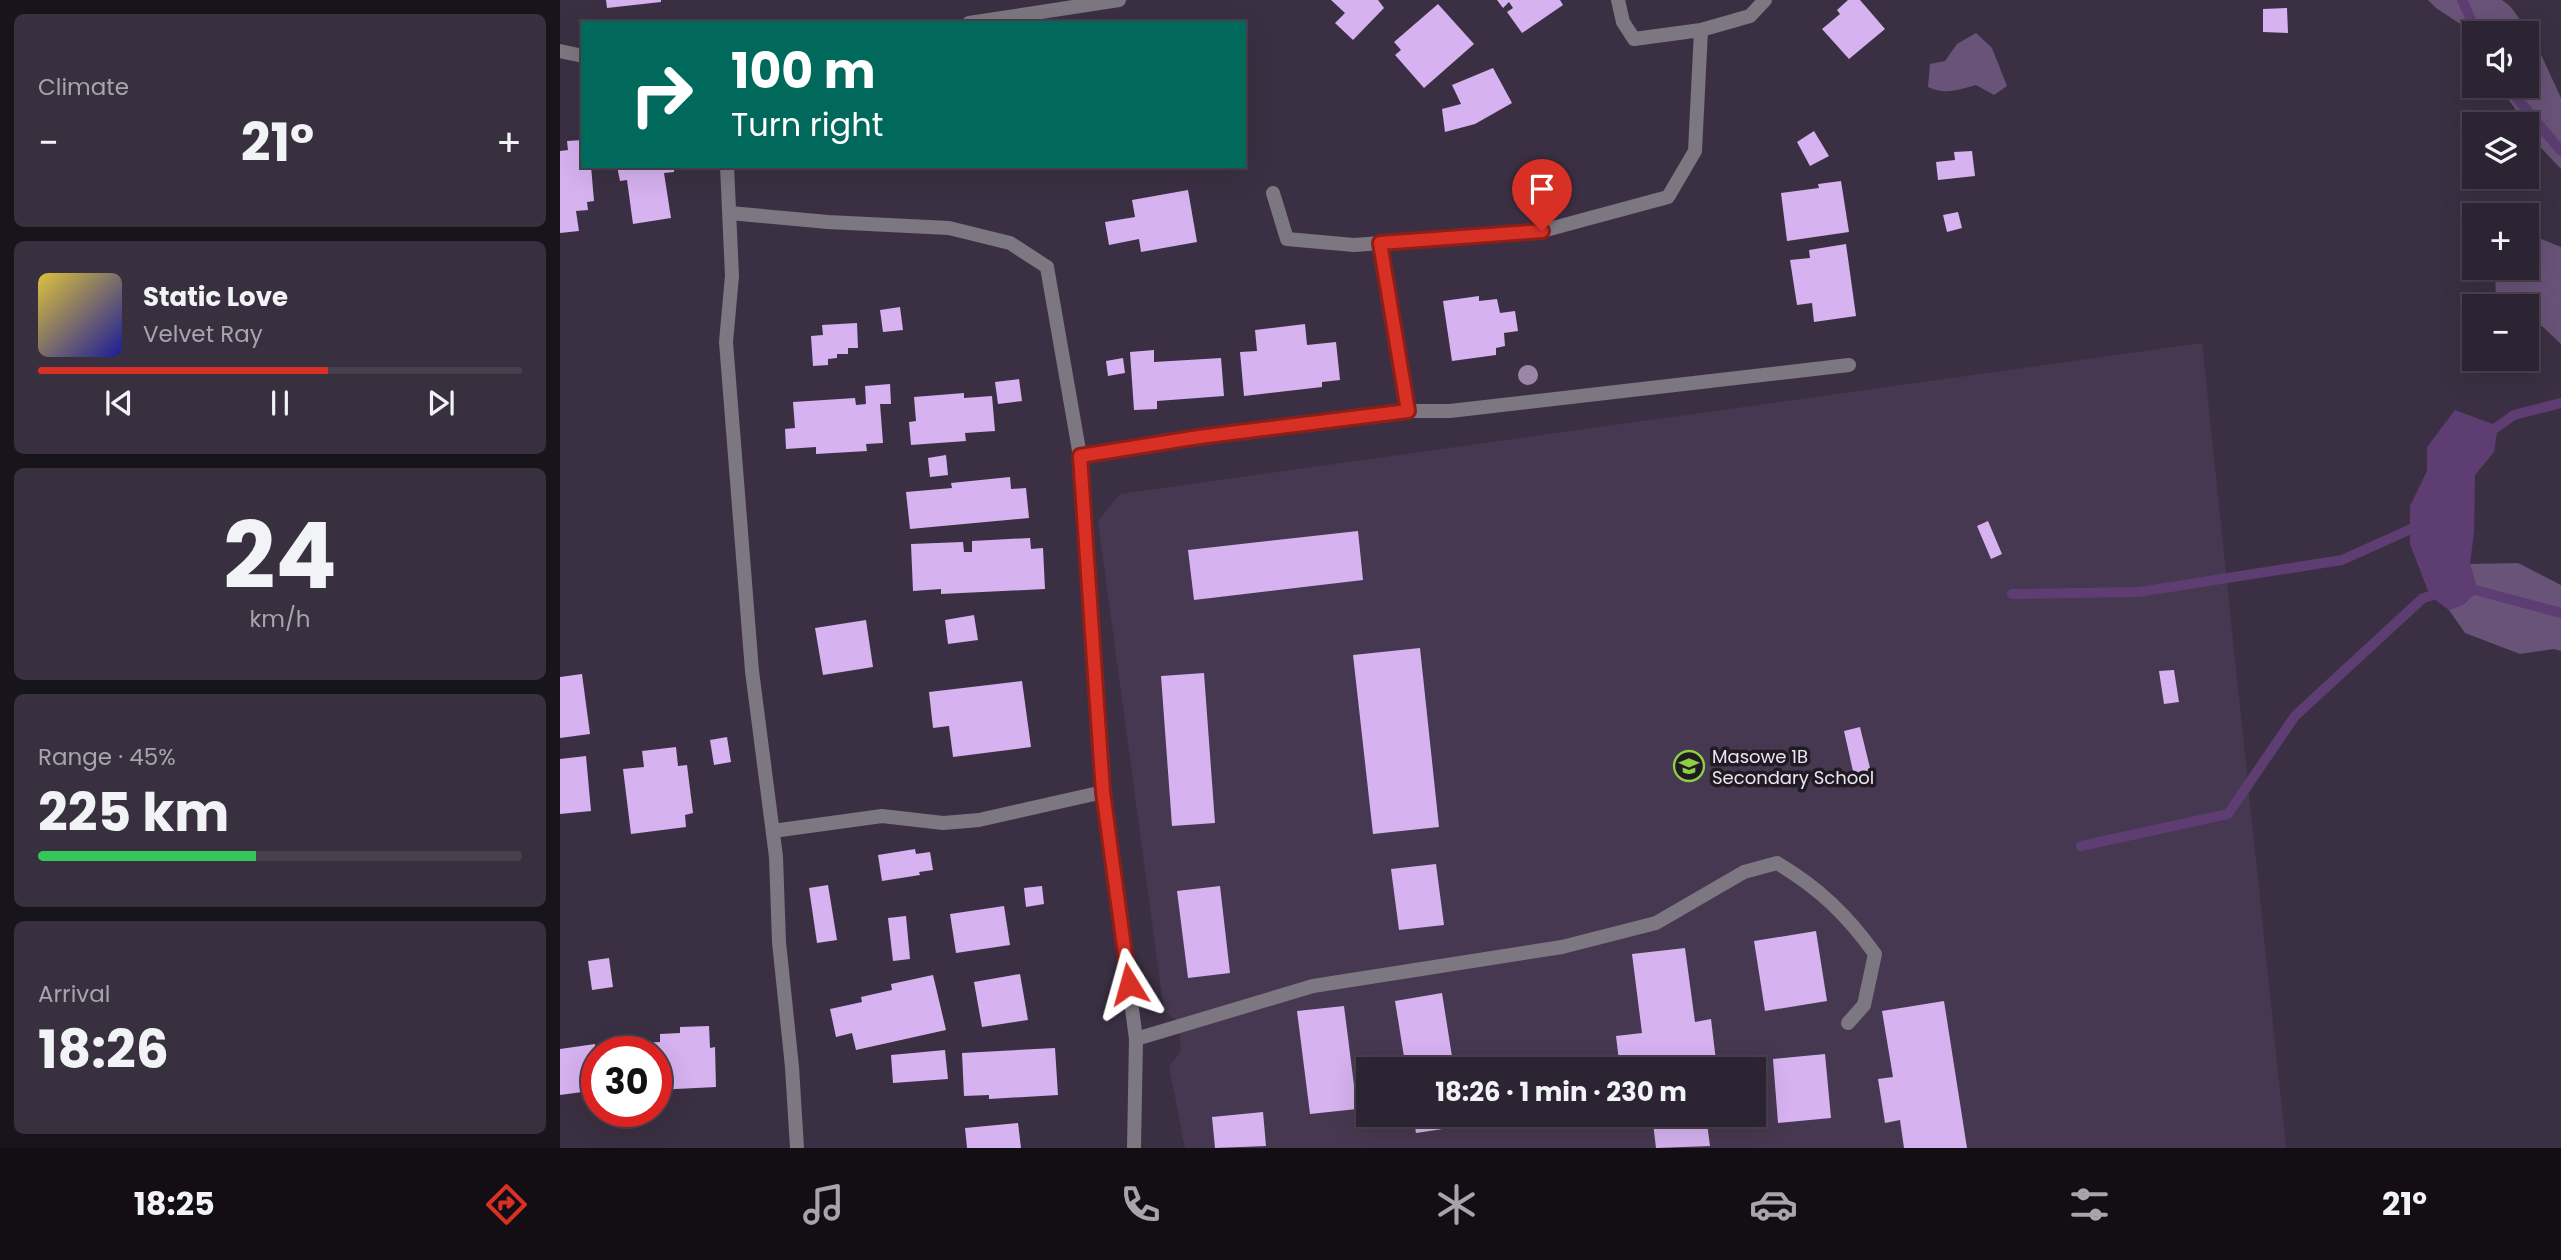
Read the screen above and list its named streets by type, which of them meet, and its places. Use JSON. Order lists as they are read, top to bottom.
{
  "places": {
    "school or university": ["Masowe 1B Secondary School"]
  },
  "page": {
    "tile": [
      "Climate",
      ["24", "km/h"],
      ["Range · 45%", "225 km"],
      ["Arrival", "18:26"]
    ],
    "map_buttons": ["+", "−"],
    "turn": ["100 m", "Turn right"],
    "heat": ["−", "21°", "+"],
    "song": ["Static Love", "Velvet Ray"],
    "limit": "30",
    "trip": "18:26 · 1 min · 230 m",
    "tabs": ["18:25", "21°"]
  }
}
